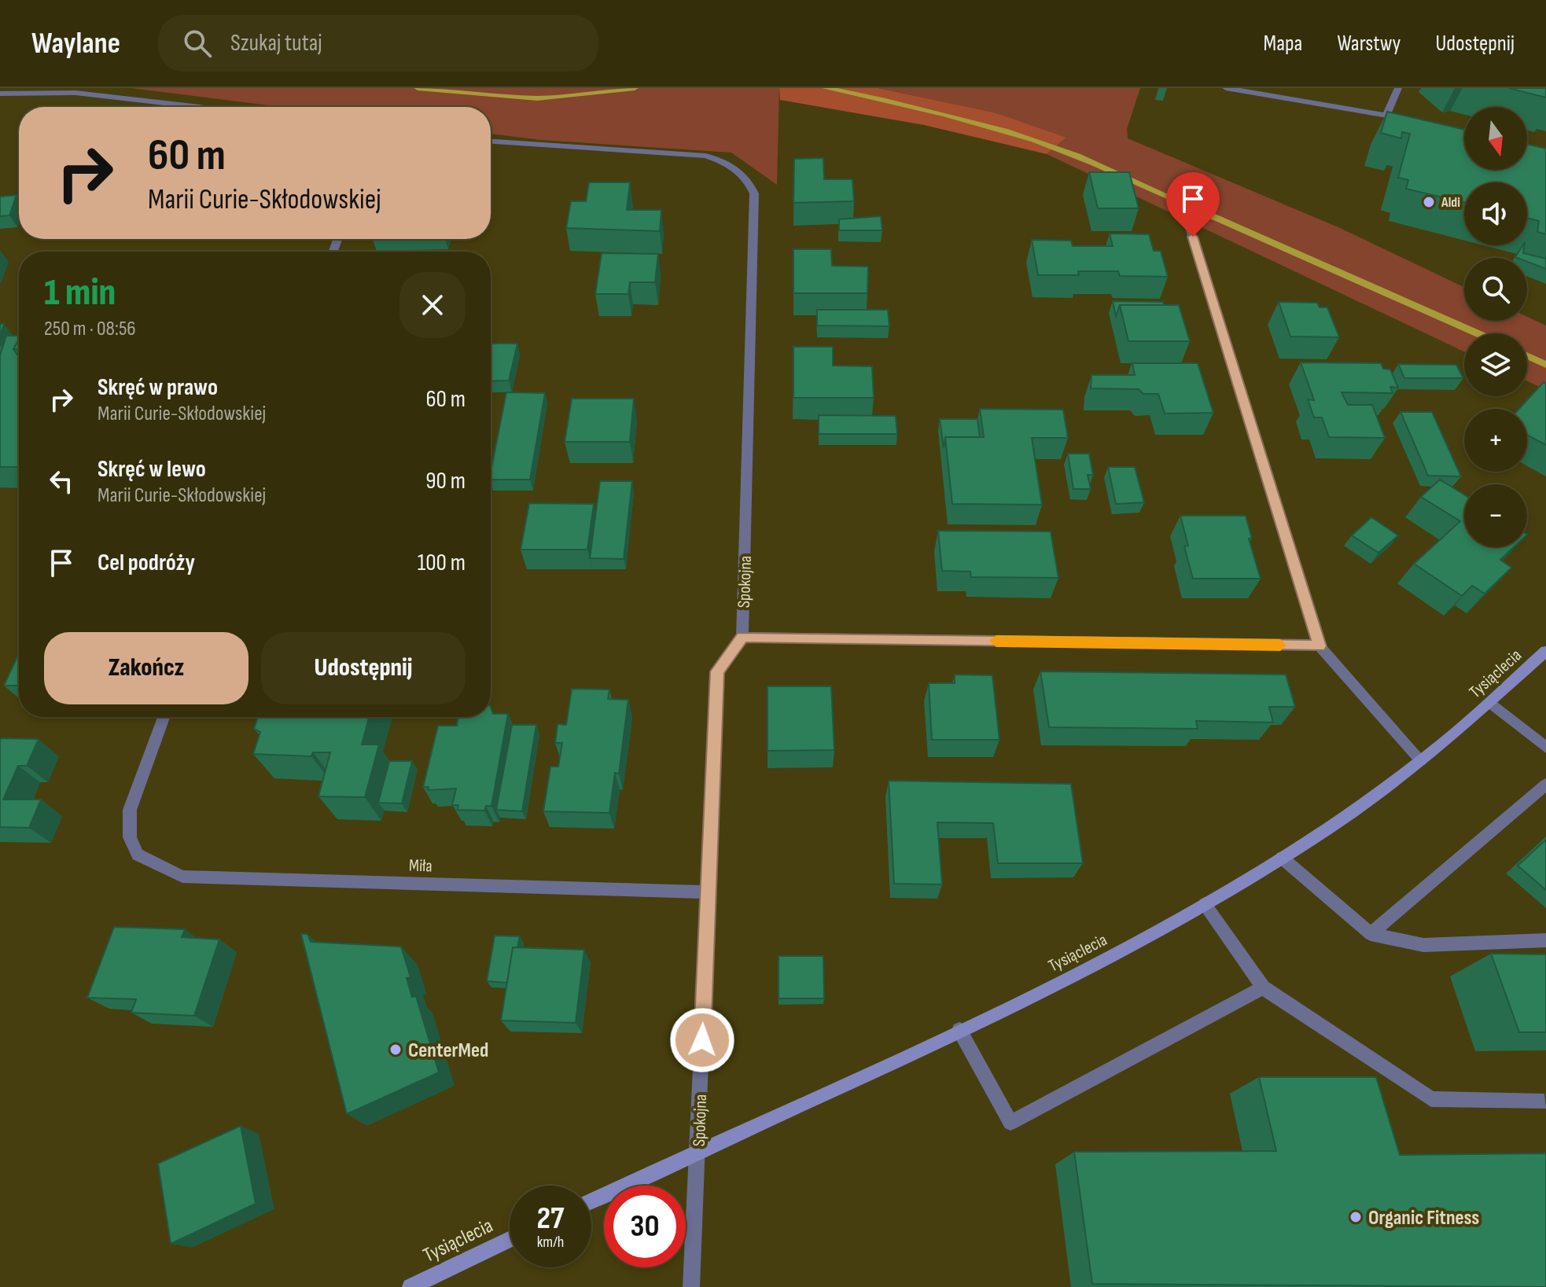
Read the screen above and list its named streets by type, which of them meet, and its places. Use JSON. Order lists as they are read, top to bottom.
{
  "streets": {
    "street": ["Spokojna", "Tysiąclecia", "Miła"]
  },
  "crossings": [
    ["Spokojna", "Tysiąclecia"],
    ["Spokojna", "Miła"]
  ],
  "places": ["Aldi", "CenterMed", "Organic Fitness"],
  "north": "bottom",
  "page": {
    "header": "Waylane",
    "search": "Szukaj tutaj",
    "nav": ["Mapa", "Warstwy", "Udostępnij"],
    "map_buttons": ["+", "−"],
    "turn": ["60 m", "Marii Curie-Skłodowskiej"],
    "heading": ["1 min", "250 m · 08:56"],
    "list": [
      {
        "name": "Skręć w prawo",
        "note": "Marii Curie-Skłodowskiej",
        "value": "60 m"
      },
      {
        "name": "Skręć w lewo",
        "note": "Marii Curie-Skłodowskiej",
        "value": "90 m"
      },
      {
        "name": "Cel podróży",
        "value": "100 m"
      }
    ],
    "buttons": ["Zakończ", "Udostępnij"],
    "speed": "27 km/h",
    "limit": "30"
  }
}
